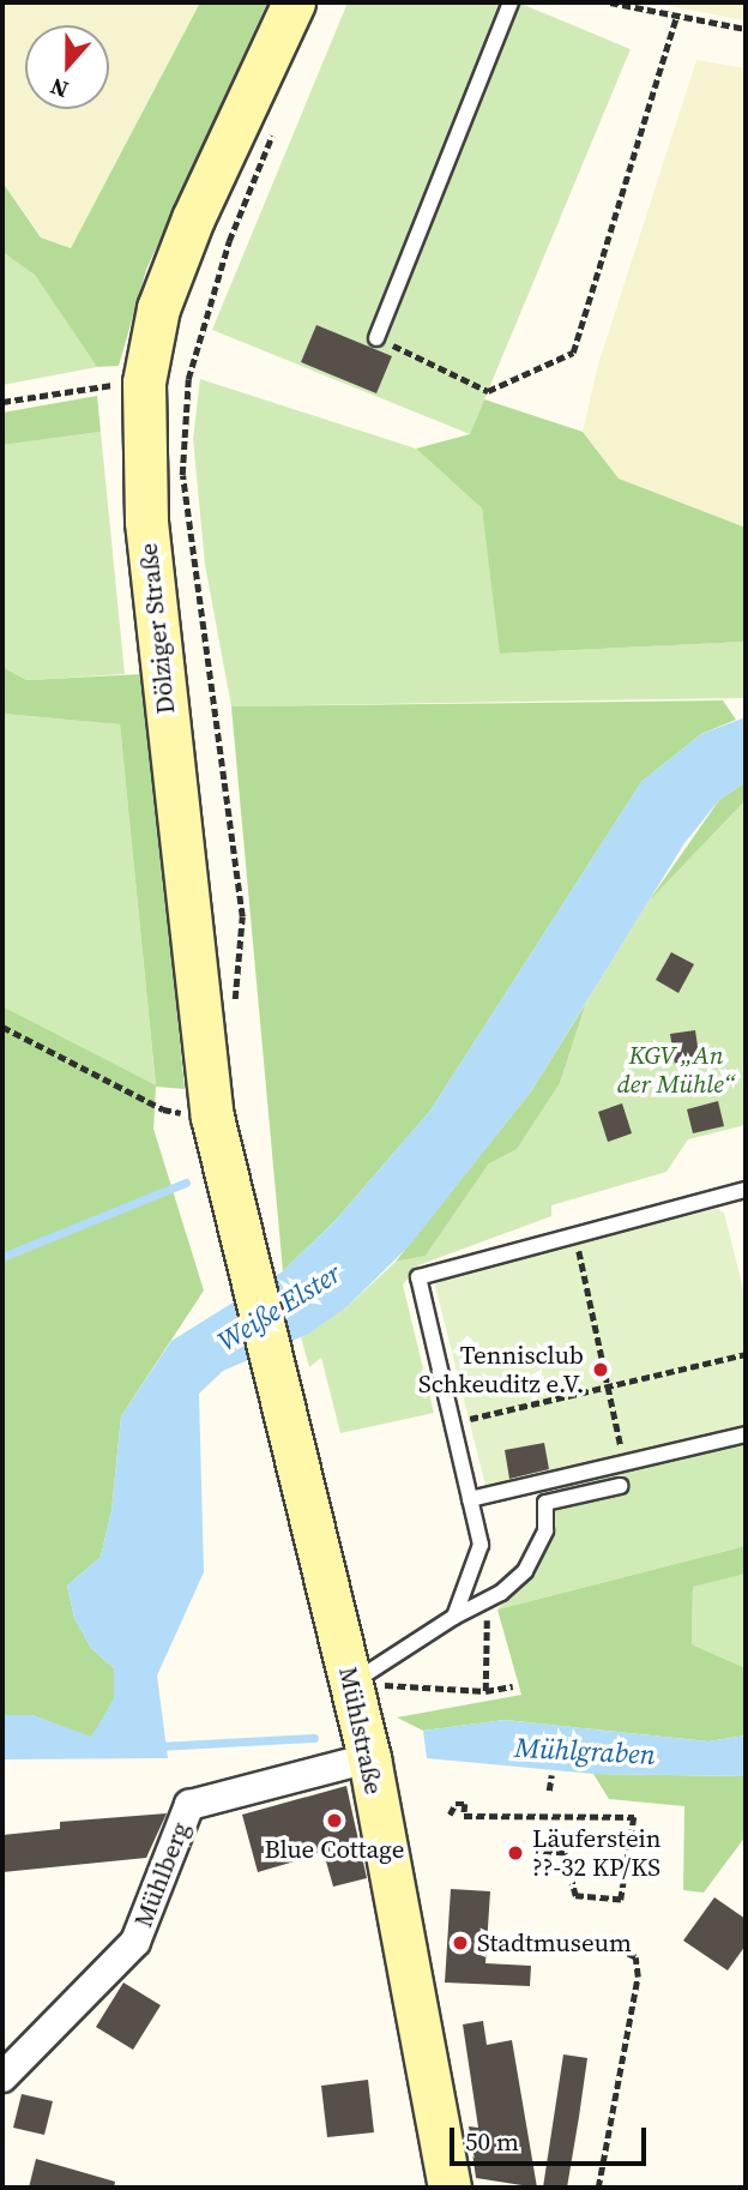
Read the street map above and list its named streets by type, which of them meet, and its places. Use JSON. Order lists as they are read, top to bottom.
{
  "streets": {
    "street": ["Dölziger Straße", "Mühlstraße", "Mühlberg"]
  },
  "crossings": [
    ["Dölziger Straße", "Mühlstraße"],
    ["Mühlstraße", "Mühlberg"]
  ],
  "water": ["Weiße Elster", "Mühlgraben"],
  "parks": ["KGV „An der Mühle“"],
  "places": [
    "Tennisclub Schkeuditz e.V.",
    "Blue Cottage",
    "Läuferstein ??-32 KP/KS",
    "Stadtmuseum"
  ],
  "scale_bar": "50 m",
  "north": "bottom"
}
